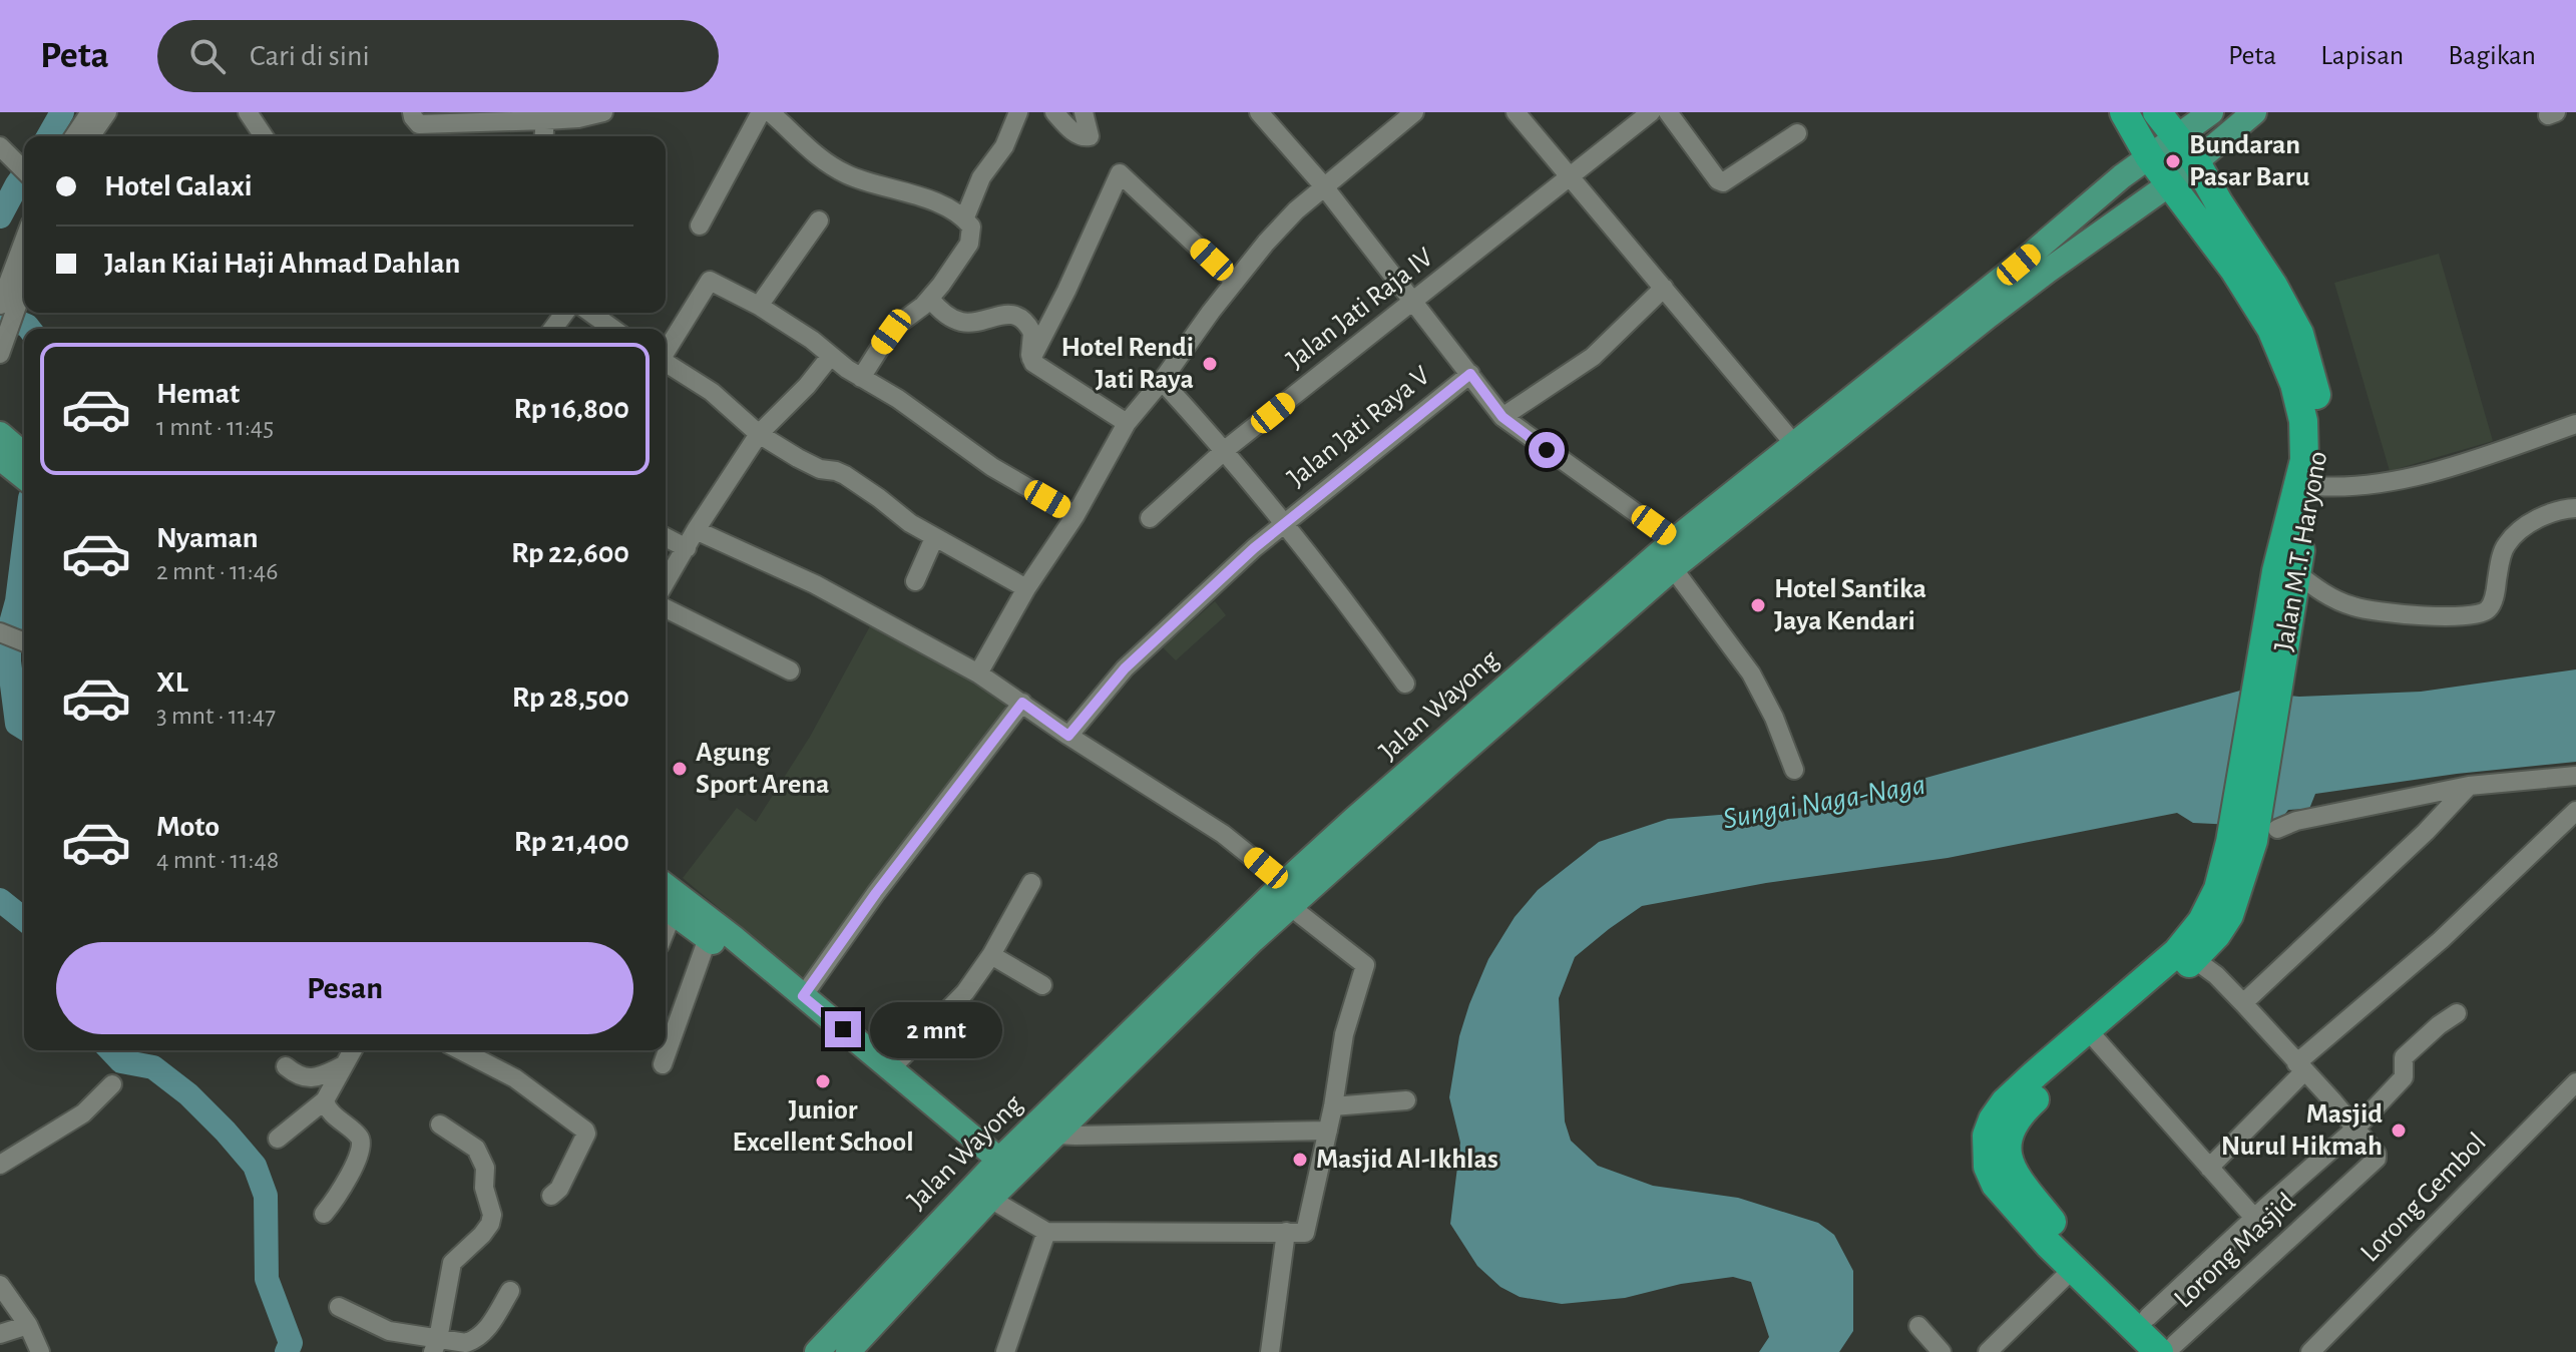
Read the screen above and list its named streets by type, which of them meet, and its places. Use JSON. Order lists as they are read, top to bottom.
{
  "streets": {
    "highway": ["Jalan M.T. Haryono"],
    "main road": ["Jalan Wayong"],
    "street": [
      "Jalan Jati Raja IV",
      "Jalan Jati Raya V",
      "Lorong Gembol",
      "Lorong Masjid"
    ]
  },
  "crossings": [
    ["Jalan M.T. Haryono", "Jalan Wayong"]
  ],
  "water": ["Sungai Naga-Naga"],
  "places": [
    "Bundaran Pasar Baru",
    "Hotel Rendi Jati Raya",
    "Hotel Santika Jaya Kendari",
    "Agung Sport Arena",
    "Junior Excellent School",
    "Masjid Nurul Hikmah",
    "Masjid Al-Ikhlas"
  ],
  "page": {
    "header": "Peta",
    "search": "Cari di sini",
    "nav": ["Peta", "Lapisan", "Bagikan"],
    "banner": ["Hotel Galaxi", "Jalan Kiai Haji Ahmad Dahlan"],
    "list": [
      {
        "name": "Hemat",
        "note": "1 mnt · 11:45",
        "value": "Rp 16,800"
      },
      {
        "name": "Nyaman",
        "note": "2 mnt · 11:46",
        "value": "Rp 22,600"
      },
      {
        "name": "XL",
        "note": "3 mnt · 11:47",
        "value": "Rp 28,500"
      },
      {
        "name": "Moto",
        "note": "4 mnt · 11:48",
        "value": "Rp 21,400"
      }
    ],
    "buttons": "Pesan",
    "bubble": "2 mnt"
  }
}
